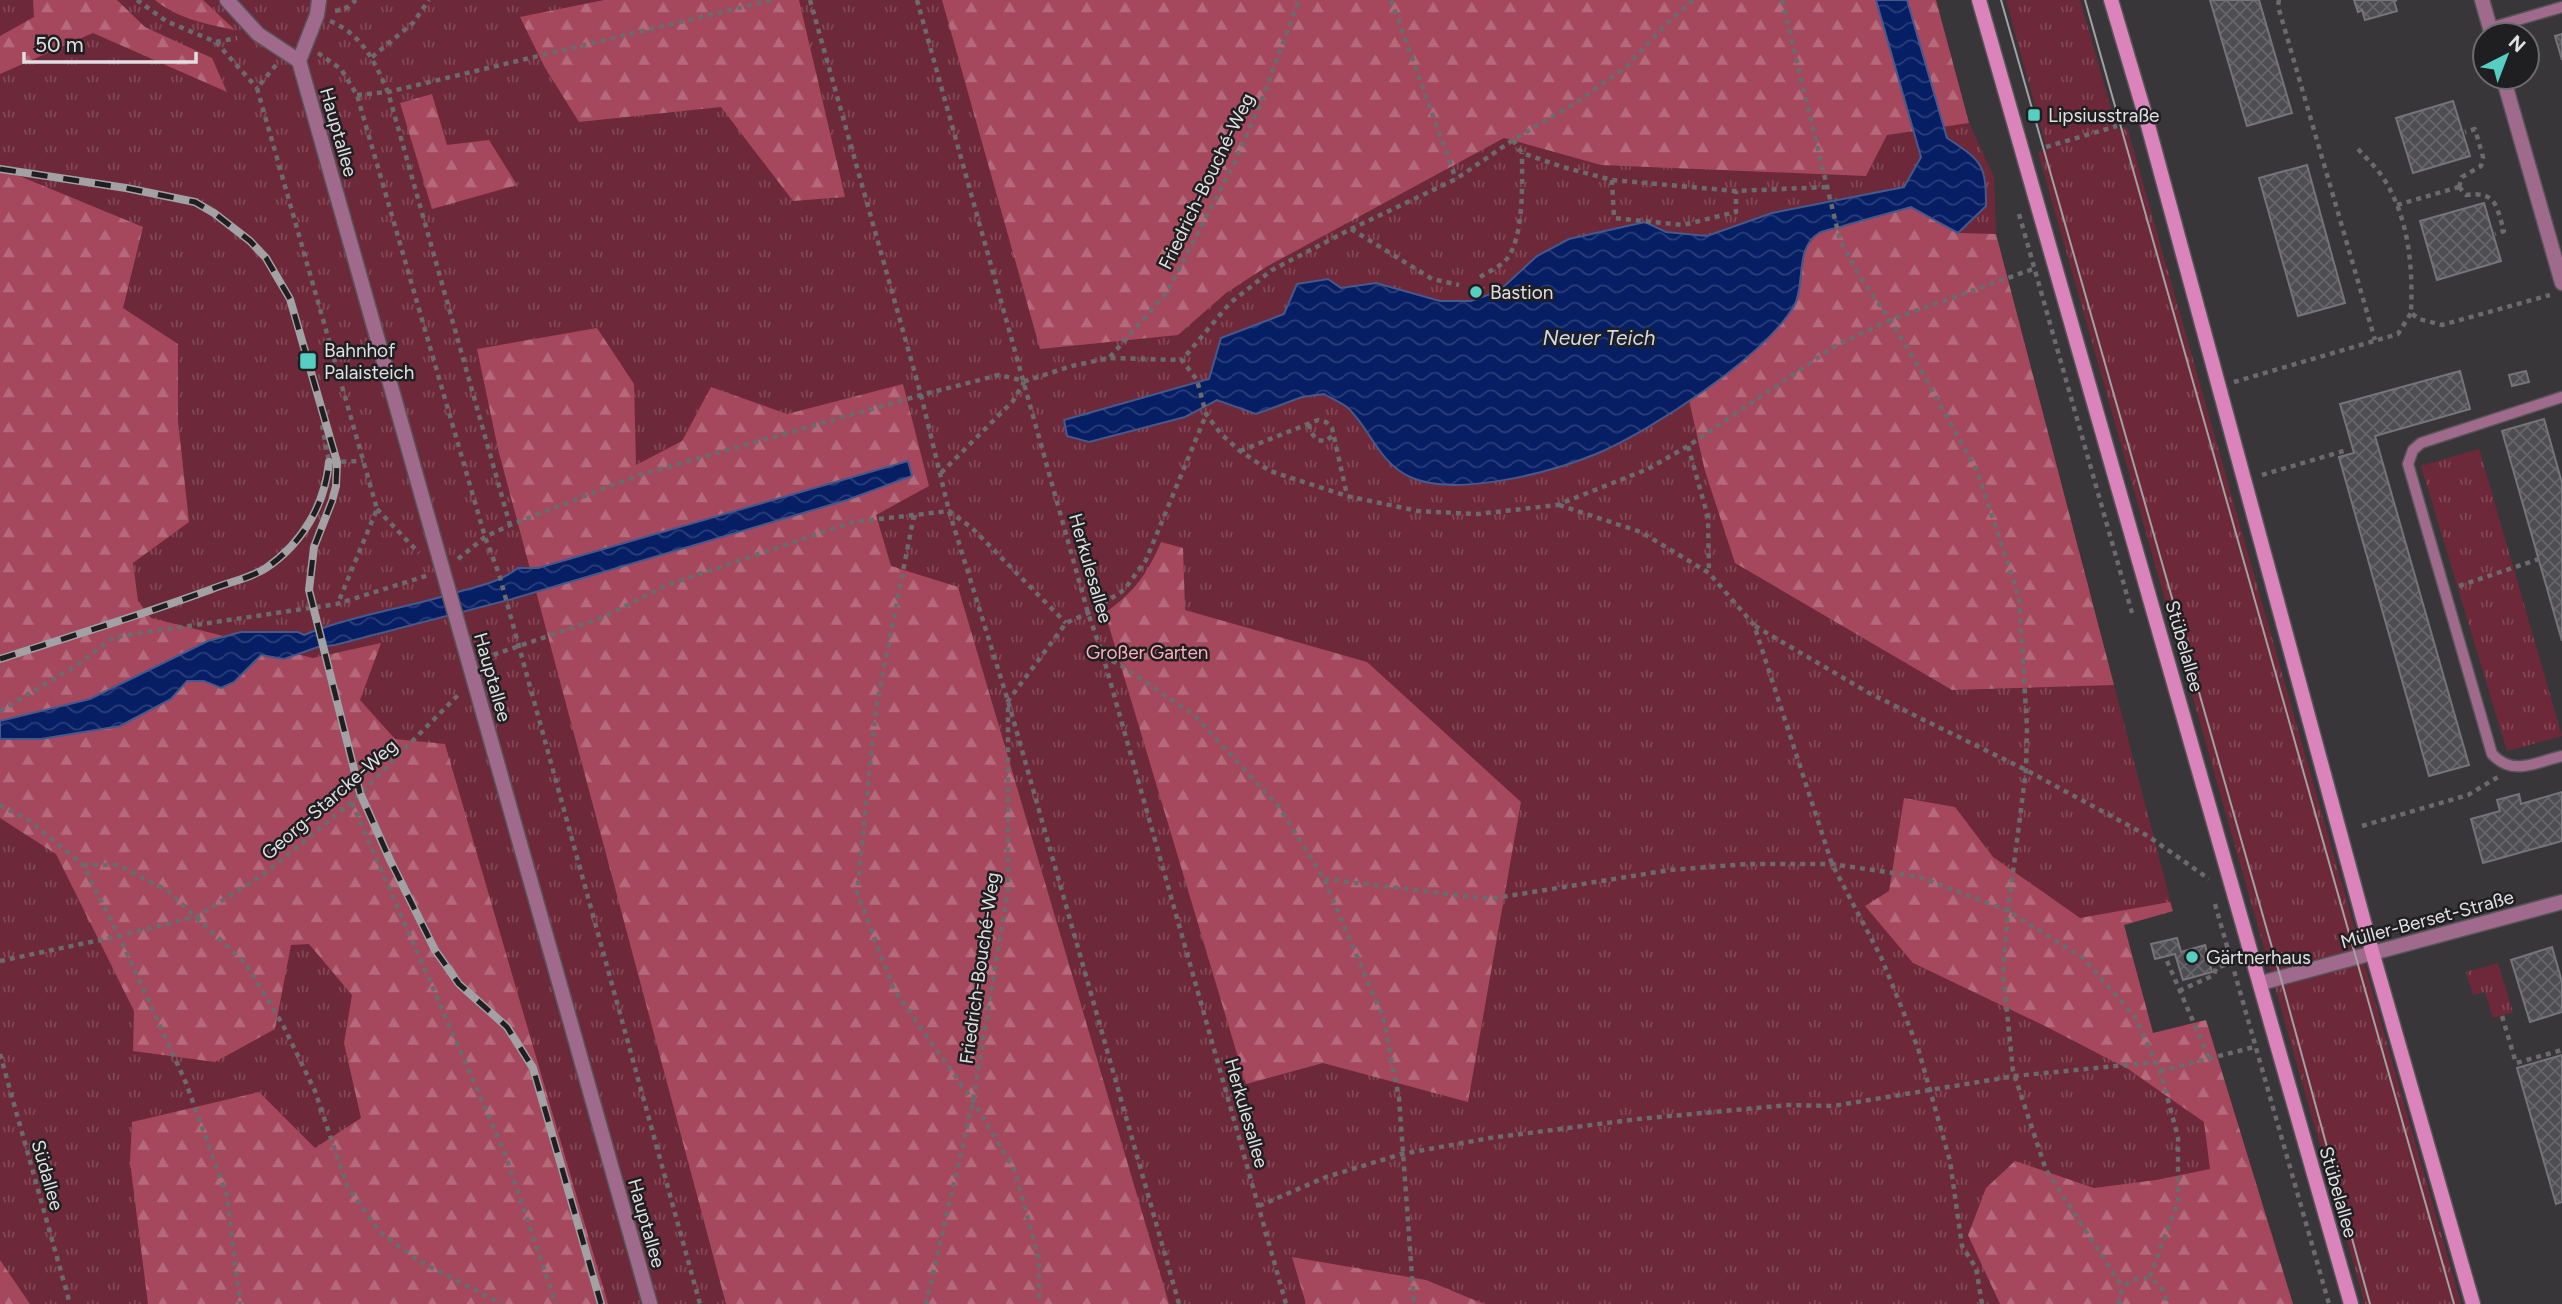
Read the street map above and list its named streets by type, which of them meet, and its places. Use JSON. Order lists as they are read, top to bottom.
{
  "streets": {
    "main road": ["Stübelallee"],
    "street": ["Hauptallee", "Müller-Berset-Straße"],
    "path": [
      "Friedrich-Bouché-Weg",
      "Herkulesallee",
      "Georg-Starcke-Weg",
      "Südallee"
    ]
  },
  "crossings": [
    ["Hauptallee", "Georg-Starcke-Weg"],
    ["Stübelallee", "Müller-Berset-Straße"]
  ],
  "water": ["Neuer Teich"],
  "parks": ["Großer Garten"],
  "places": {
    "transit": ["Lipsiusstraße", "Bahnhof Palaisteich"],
    "other": ["Bastion", "Gärtnerhaus"]
  },
  "scale_bar": "50 m",
  "north": "top right"
}
